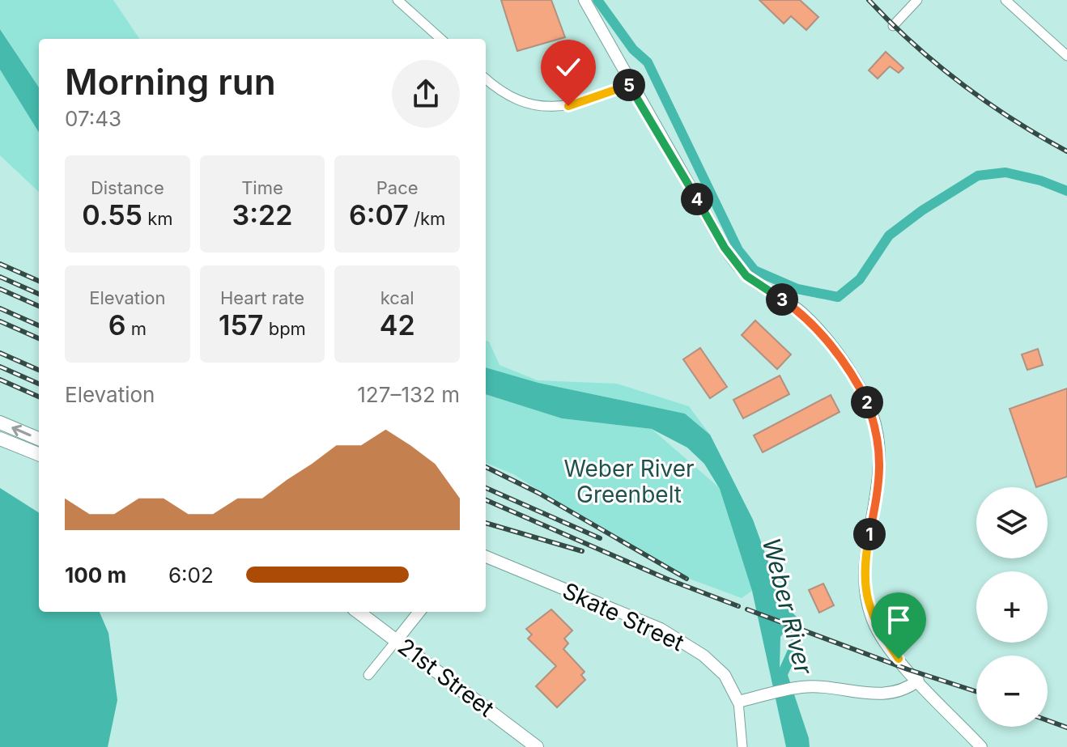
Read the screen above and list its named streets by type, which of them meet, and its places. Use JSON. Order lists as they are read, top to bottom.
{
  "streets": {
    "main road": ["21st Street"],
    "street": ["Skate Street"]
  },
  "water": ["Weber River"],
  "parks": ["Weber River Greenbelt"],
  "page": {
    "heading": ["Morning run", "07:43"],
    "pins": [
      "5",
      "4",
      "3",
      "2",
      "1"
    ],
    "stats": [
      ["Distance", "0.55 km"],
      ["Time", "3:22"],
      ["Pace", "6:07 /km"],
      ["Elevation", "6 m"],
      ["Heart rate", "157 bpm"],
      ["kcal", "42"]
    ],
    "chart": ["Elevation", "127–132 m"],
    "map_buttons": ["+", "−"],
    "list": [
      {
        "name": "100 m",
        "note": "6:02"
      }
    ]
  }
}
